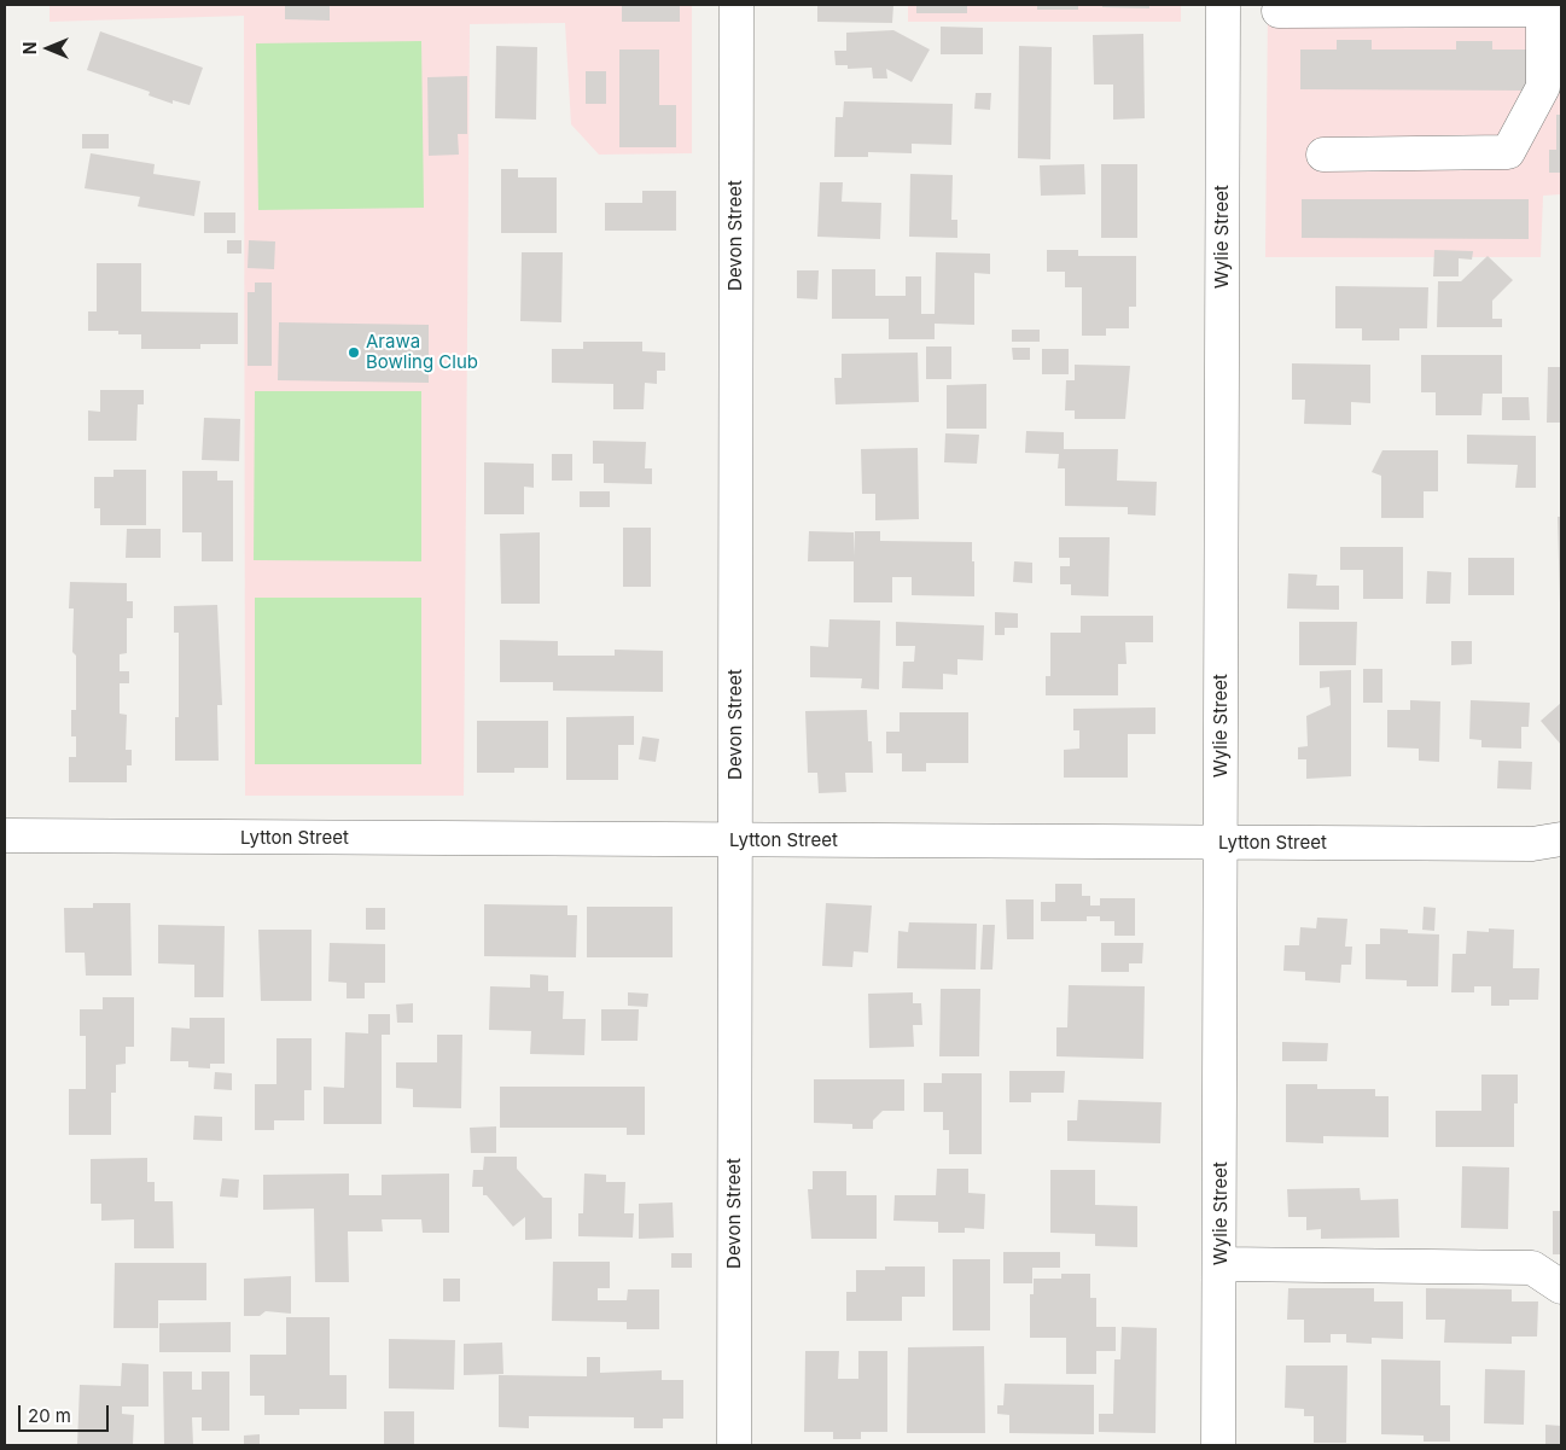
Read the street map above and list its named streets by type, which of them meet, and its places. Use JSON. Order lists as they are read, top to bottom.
{
  "streets": {
    "street": ["Devon Street", "Wylie Street", "Lytton Street"]
  },
  "crossings": [
    ["Devon Street", "Lytton Street"],
    ["Wylie Street", "Lytton Street"]
  ],
  "places": ["Arawa Bowling Club"],
  "scale_bar": "20 m",
  "north": "left"
}
